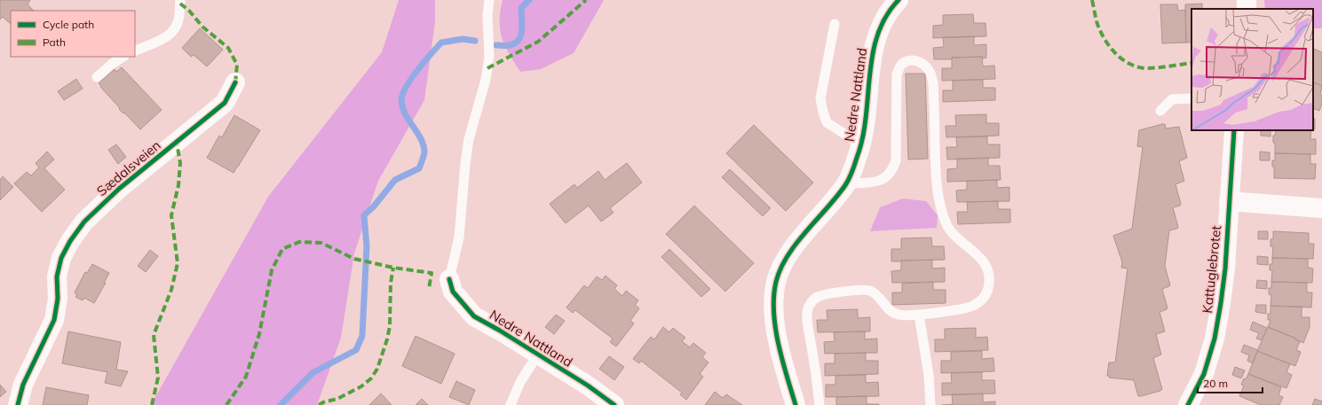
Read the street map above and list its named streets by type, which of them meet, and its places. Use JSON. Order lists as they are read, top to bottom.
{
  "streets": {
    "street": ["Nedre Nattland", "Sædalsveien", "Kattuglebrotet"]
  },
  "legend": ["Cycle path", "Path"],
  "scale_bar": "20 m"
}
